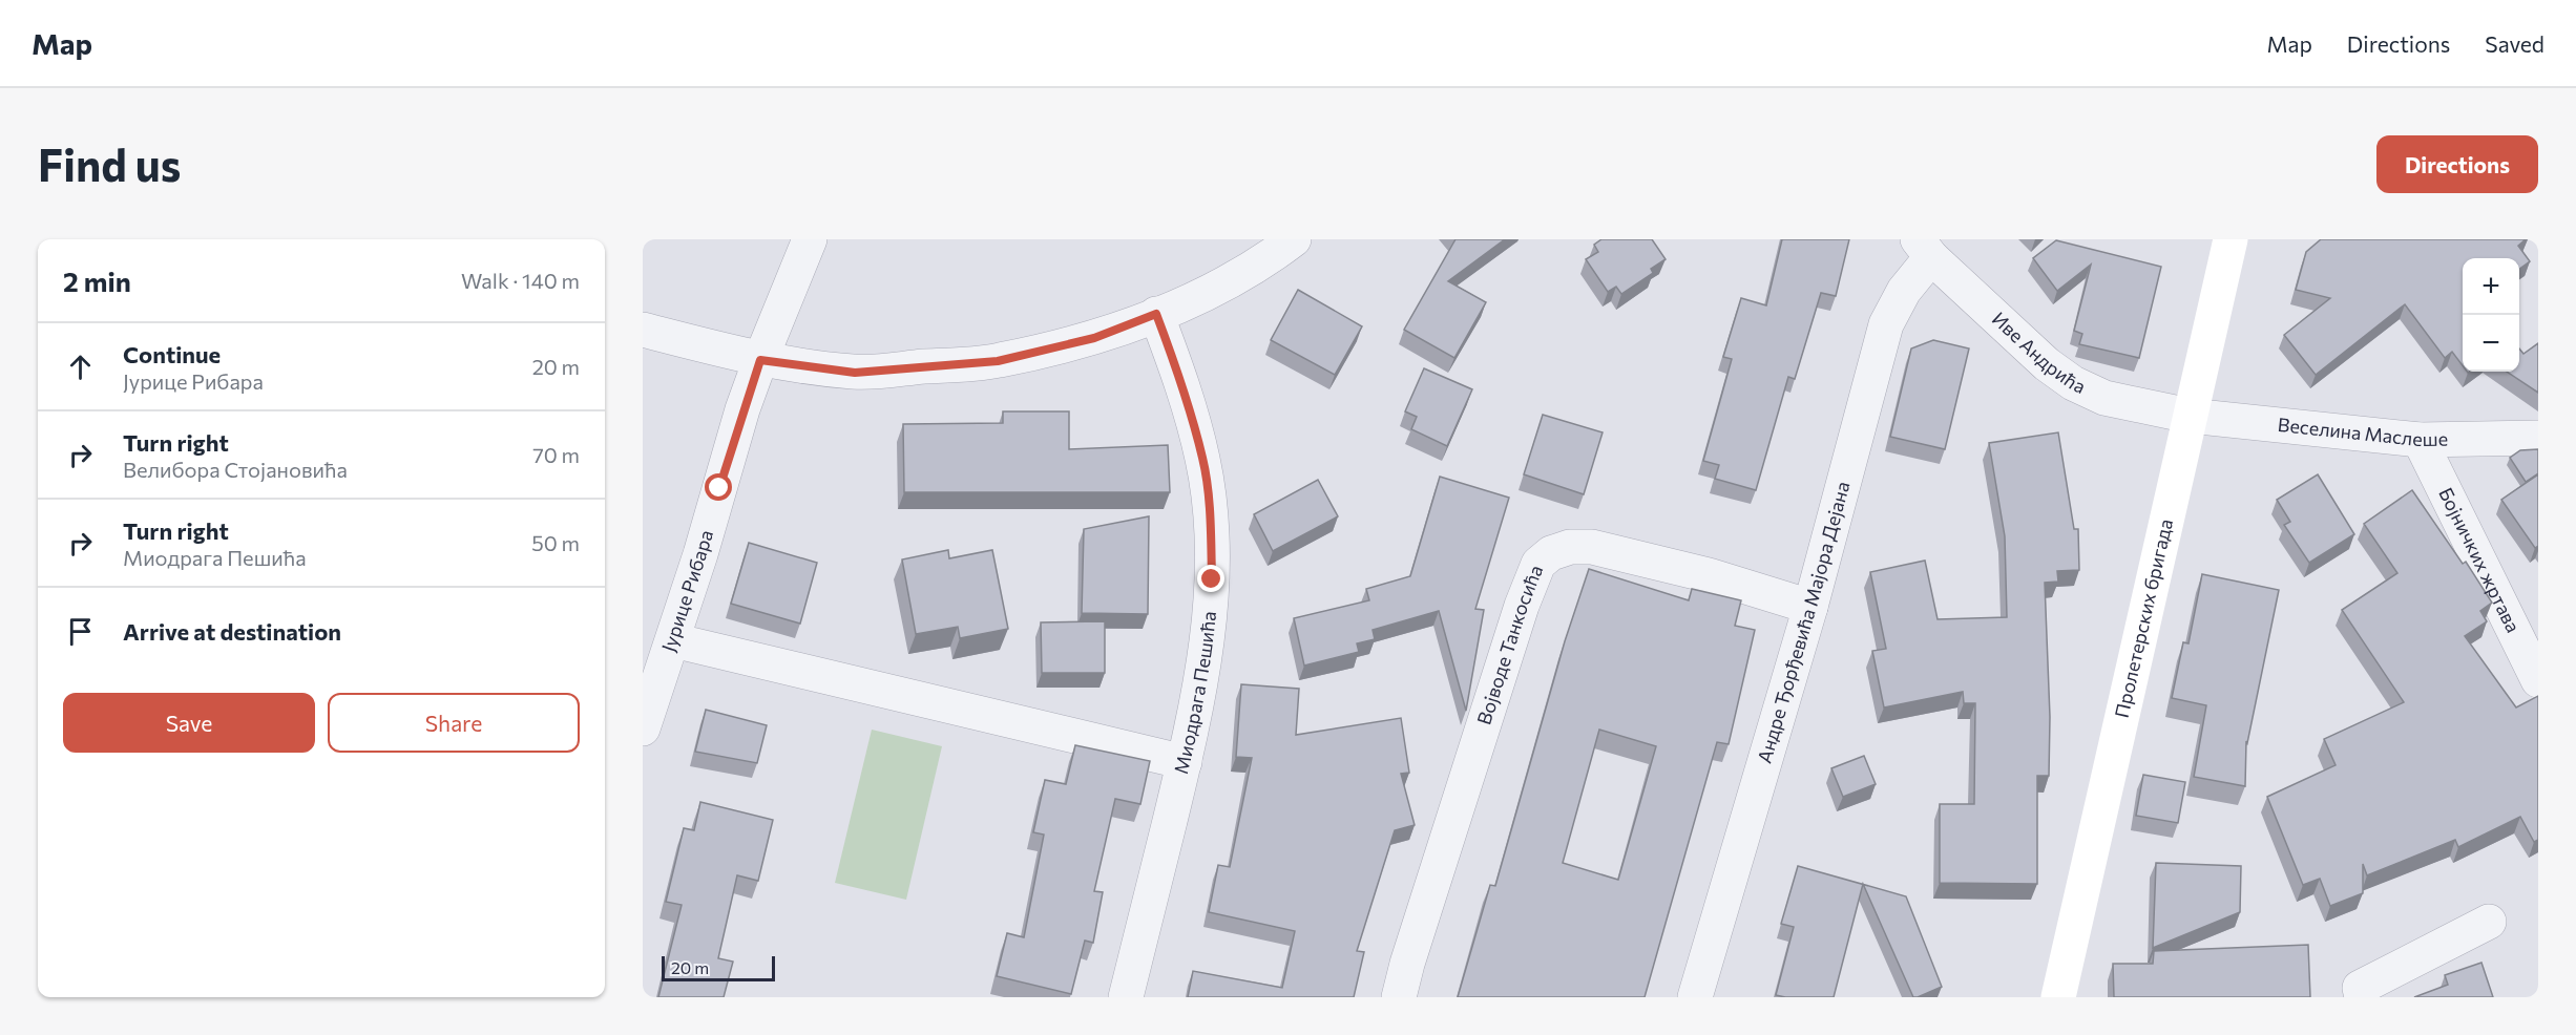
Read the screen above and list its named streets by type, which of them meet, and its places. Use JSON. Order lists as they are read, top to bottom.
{
  "streets": {
    "street": [
      "Иве Андрића",
      "Веселина Маслеше",
      "Бојничких жртава",
      "Јурице Рибара",
      "Пролетерских бригада",
      "Андре Ђорђевића Мајора Дејана",
      "Војводе Танкосића",
      "Миодрага Пешића"
    ]
  },
  "crossings": [
    ["Иве Андрића", "Веселина Маслеше"],
    ["Иве Андрића", "Пролетерских бригада"],
    ["Иве Андрића", "Андре Ђорђевића Мајора Дејана"],
    ["Веселина Маслеше", "Бојничких жртава"],
    ["Веселина Маслеше", "Пролетерских бригада"],
    ["Андре Ђорђевића Мајора Дејана", "Војводе Танкосића"]
  ],
  "scale_bar": "20 m",
  "page": {
    "header": "Map",
    "nav": ["Map", "Directions", "Saved"],
    "buttons": [
      "Directions",
      ["Save", "Share"]
    ],
    "title": "Find us",
    "heading": ["2 min", "Walk · 140 m"],
    "map_buttons": ["+", "−"],
    "list": [
      ["Continue", "Јурице Рибара", "20 m"],
      ["Turn right", "Велибора Стојановића", "70 m"],
      ["Turn right", "Миодрага Пешића", "50 m"],
      "Arrive at destination"
    ],
    "scale": "20 m"
  }
}
